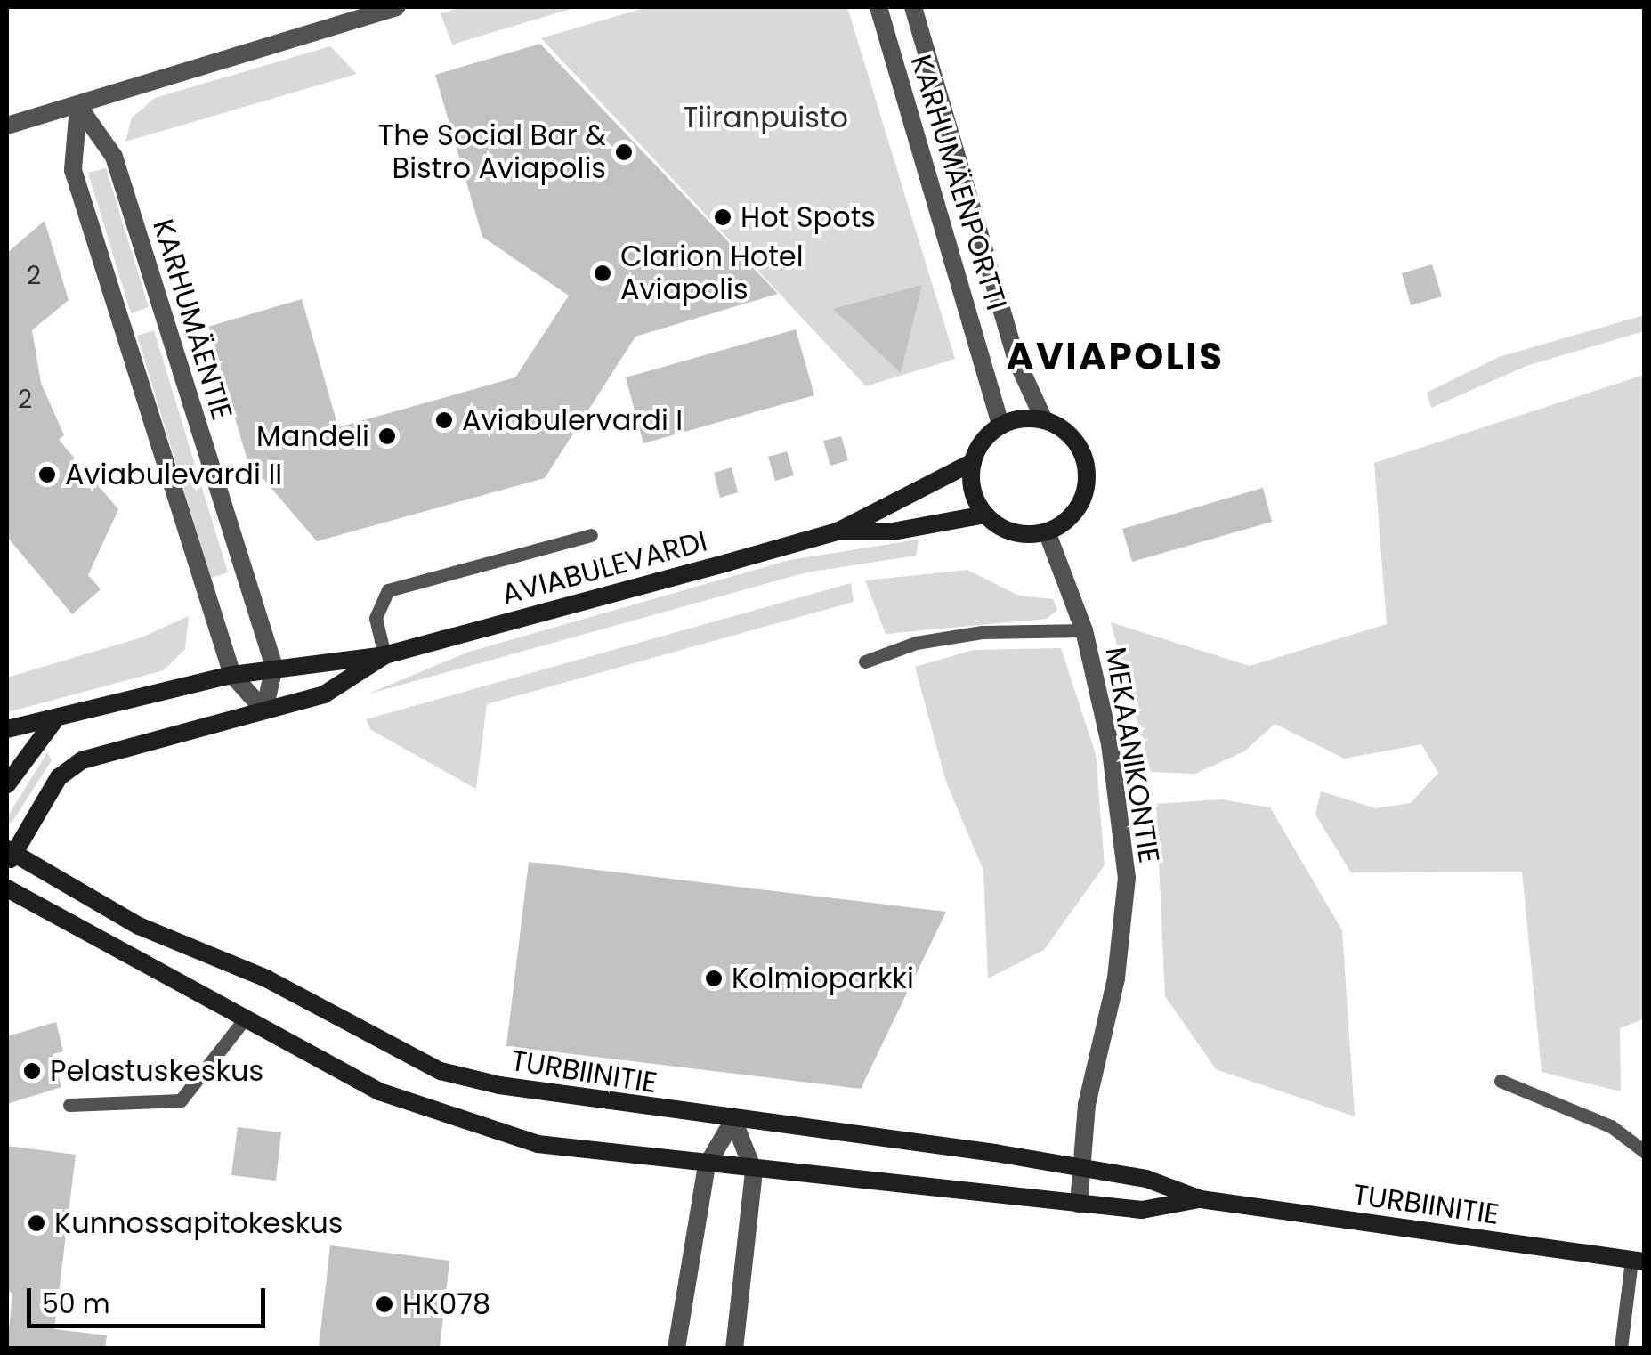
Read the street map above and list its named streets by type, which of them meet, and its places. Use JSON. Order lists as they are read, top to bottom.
{
  "streets": {
    "street": [
      "KARHUMÄENPORTTI",
      "KARHUMÄENTIE",
      "AVIABULEVARDI",
      "MEKAANIKONTIE",
      "TURBIINITIE"
    ]
  },
  "crossings": [
    ["KARHUMÄENPORTTI", "AVIABULEVARDI"],
    ["KARHUMÄENPORTTI", "MEKAANIKONTIE"],
    ["KARHUMÄENTIE", "AVIABULEVARDI"],
    ["AVIABULEVARDI", "MEKAANIKONTIE"],
    ["AVIABULEVARDI", "TURBIINITIE"],
    ["MEKAANIKONTIE", "TURBIINITIE"]
  ],
  "districts": ["AVIAPOLIS"],
  "parks": ["Tiiranpuisto"],
  "places": [
    "The Social Bar & Bistro Aviapolis",
    "Hot Spots",
    "Clarion Hotel Aviapolis",
    "Aviabulervardi I",
    "Mandeli",
    "Aviabulevardi II",
    "Kolmioparkki",
    "Pelastuskeskus",
    "Kunnossapitokeskus",
    "HK078"
  ],
  "house_numbers": ["2", "2"],
  "scale_bar": "50 m"
}
